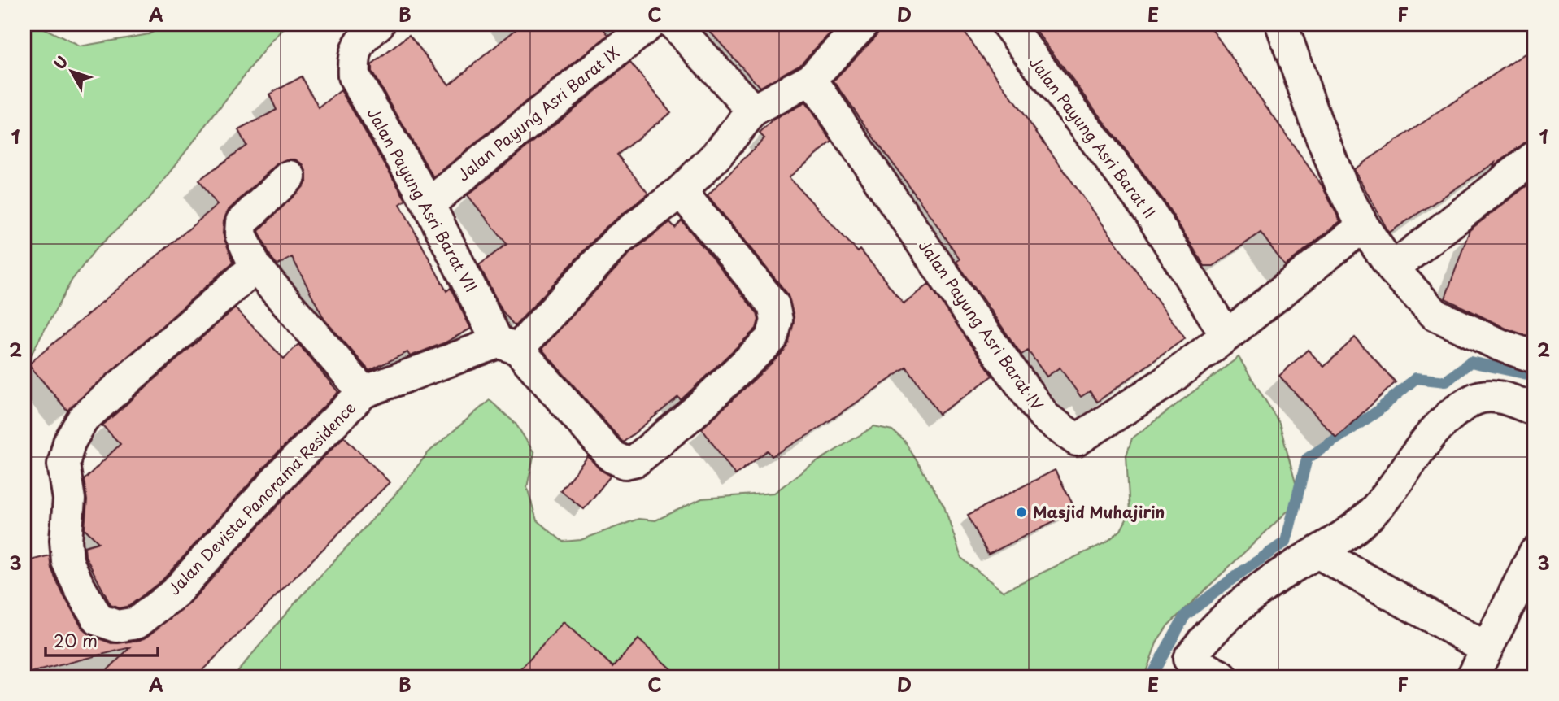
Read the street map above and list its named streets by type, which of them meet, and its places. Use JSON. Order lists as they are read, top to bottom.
{
  "streets": {
    "street": [
      "Jalan Payung Asri Barat IX",
      "Jalan Payung Asri Barat II",
      "Jalan Payung Asri Barat VII",
      "Jalan Payung Asri Barat IV",
      "Jalan Devista Panorama Residence"
    ]
  },
  "crossings": [
    ["Jalan Payung Asri Barat IX", "Jalan Payung Asri Barat VII"],
    ["Jalan Payung Asri Barat II", "Jalan Payung Asri Barat IV"],
    ["Jalan Payung Asri Barat VII", "Jalan Devista Panorama Residence"]
  ],
  "places": ["Masjid Muhajirin"],
  "scale_bar": "20 m",
  "north": "top left",
  "grid": {
    "columns": [
      "A",
      "B",
      "C",
      "D",
      "E",
      "F"
    ],
    "rows": ["1", "2", "3"]
  }
}
